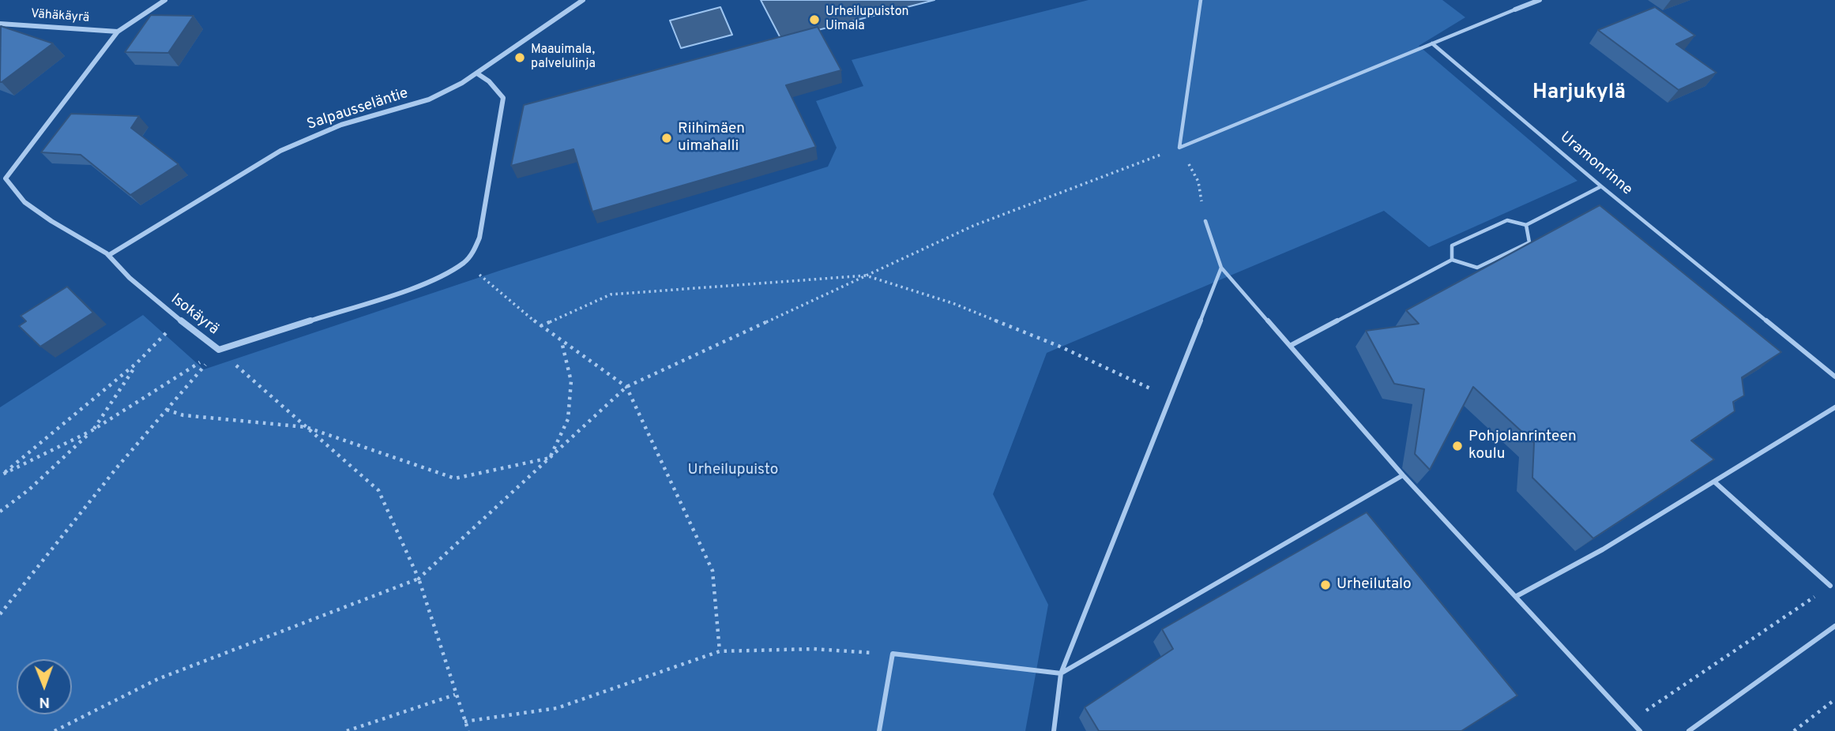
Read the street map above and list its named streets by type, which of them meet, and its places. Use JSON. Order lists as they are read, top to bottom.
{
  "streets": {
    "street": ["Vähäkäyrä", "Salpausseläntie", "Isokäyrä"],
    "lane": ["Uramonrinne"]
  },
  "crossings": [
    ["Vähäkäyrä", "Isokäyrä"],
    ["Salpausseläntie", "Isokäyrä"]
  ],
  "districts": ["Harjukylä"],
  "parks": ["Urheilupuisto"],
  "places": [
    "Urheilupuiston Uimala",
    "Maauimala, palvelulinja",
    "Riihimäen uimahalli",
    "Pohjolanrinteen koulu",
    "Urheilutalo"
  ],
  "north": "bottom"
}
